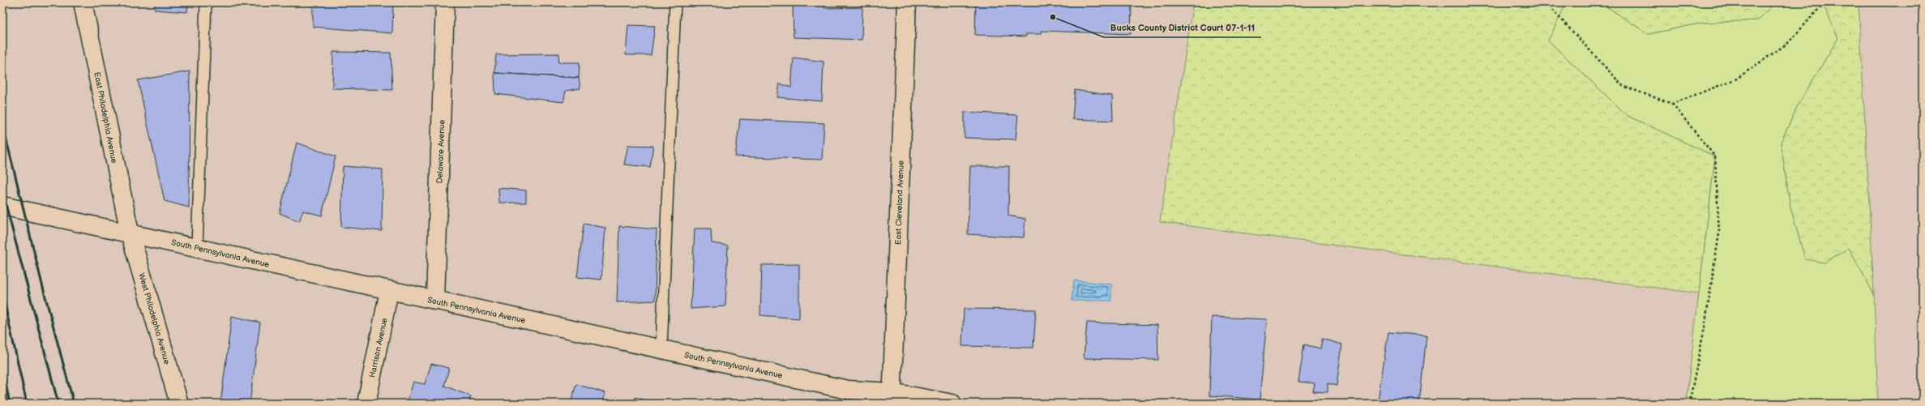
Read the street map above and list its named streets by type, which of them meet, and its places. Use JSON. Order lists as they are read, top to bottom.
{
  "streets": {
    "main road": [
      "East Philadelphia Avenue",
      "Delaware Avenue",
      "East Cleveland Avenue",
      "South Pennsylvania Avenue",
      "West Philadelphia Avenue",
      "Harrison Avenue"
    ]
  },
  "crossings": [
    ["East Philadelphia Avenue", "South Pennsylvania Avenue"],
    ["East Philadelphia Avenue", "West Philadelphia Avenue"],
    ["Delaware Avenue", "South Pennsylvania Avenue"],
    ["East Cleveland Avenue", "South Pennsylvania Avenue"],
    ["South Pennsylvania Avenue", "West Philadelphia Avenue"],
    ["South Pennsylvania Avenue", "Harrison Avenue"]
  ],
  "places": ["Bucks County District Court 07-1-11"]
}
